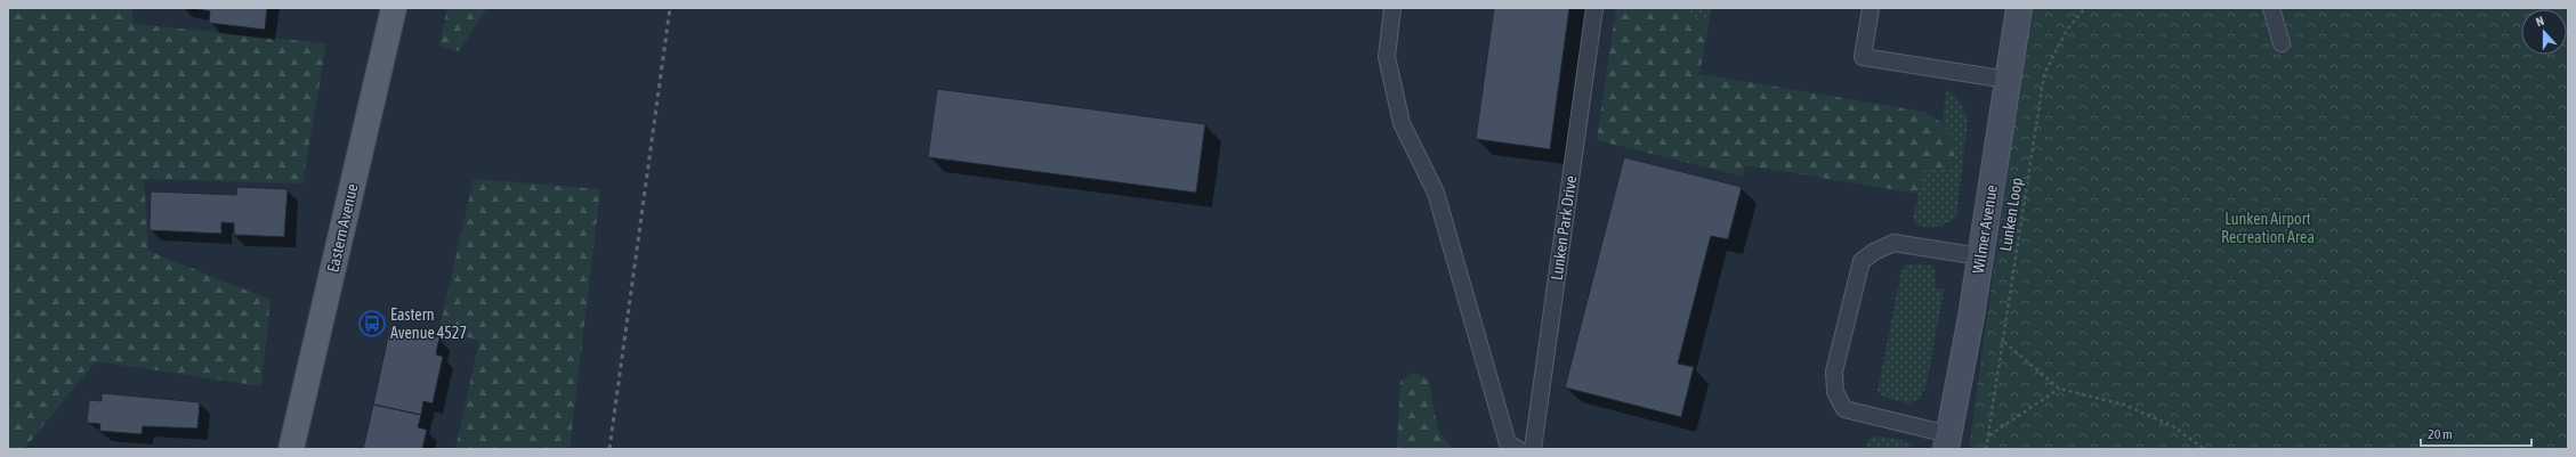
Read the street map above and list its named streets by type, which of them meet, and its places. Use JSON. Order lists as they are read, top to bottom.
{
  "streets": {
    "main road": ["Eastern Avenue"],
    "street": ["Wilmer Avenue"],
    "lane": ["Lunken Park Drive"],
    "path": ["Lunken Loop"]
  },
  "parks": ["Lunken Airport Recreation Area"],
  "places": {
    "bus stop": ["Eastern Avenue 4527"]
  },
  "scale_bar": "20 m",
  "north": "top"
}
